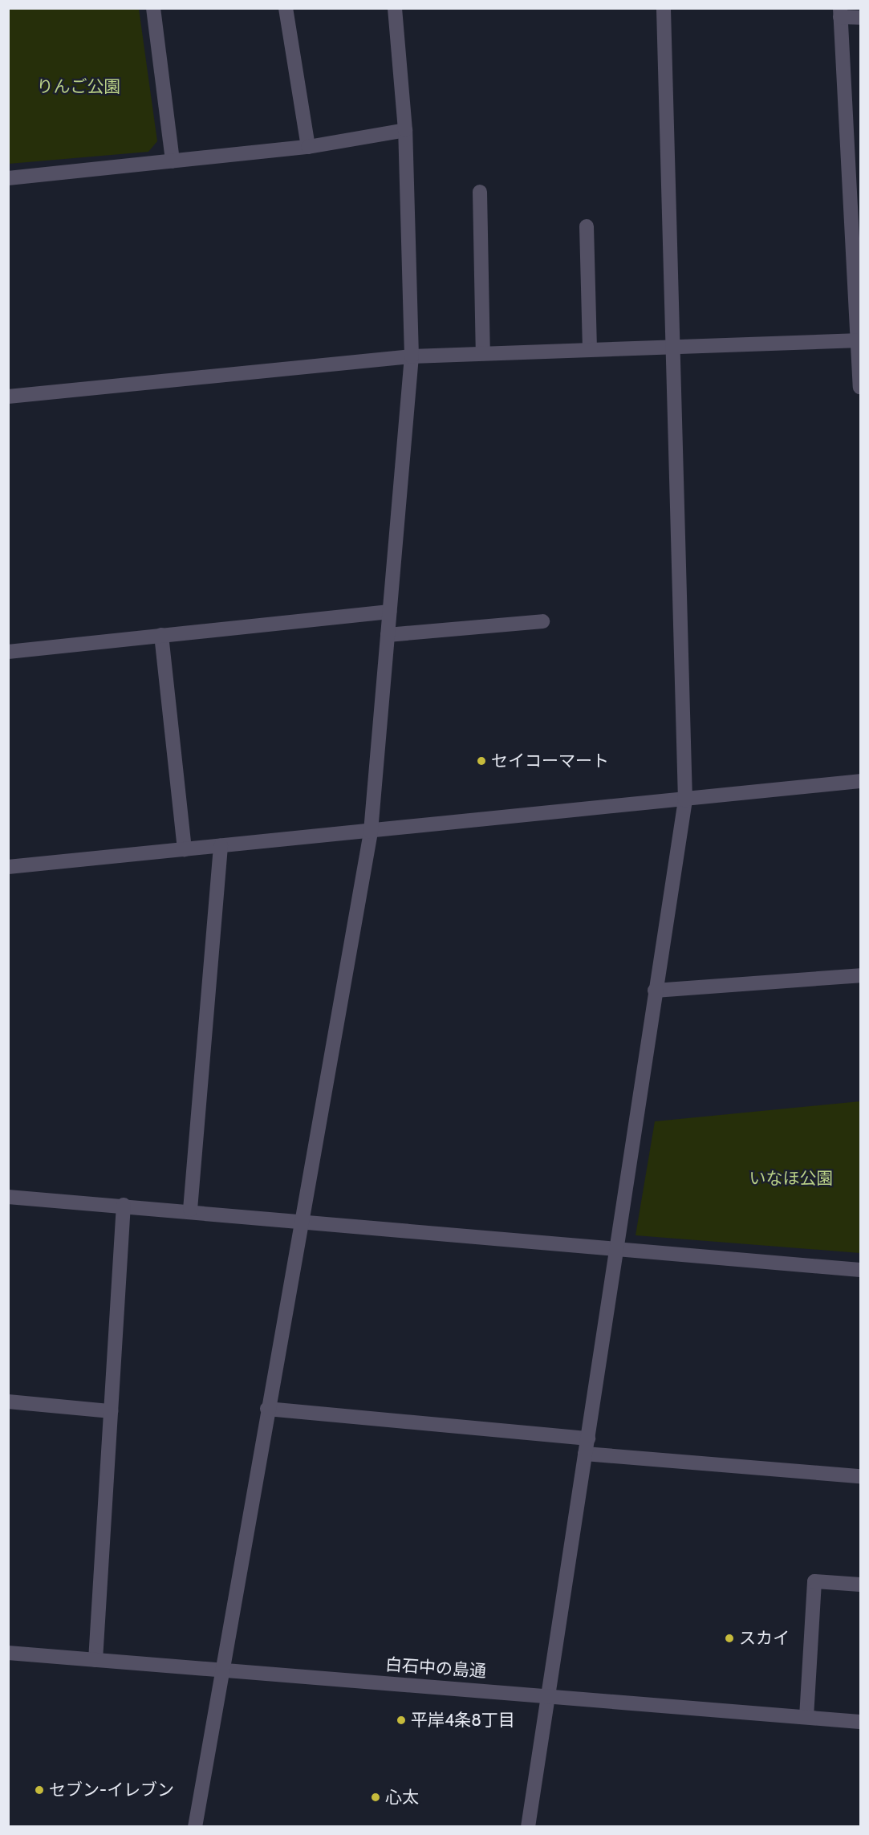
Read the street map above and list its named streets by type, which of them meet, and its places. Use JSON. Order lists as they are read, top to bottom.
{
  "streets": {
    "street": ["白石中の島通"]
  },
  "parks": ["りんご公園", "いなほ公園"],
  "places": [
    "セイコーマート",
    "スカイ",
    "平岸4条8丁目",
    "セブン-イレブン",
    "心太"
  ]
}
